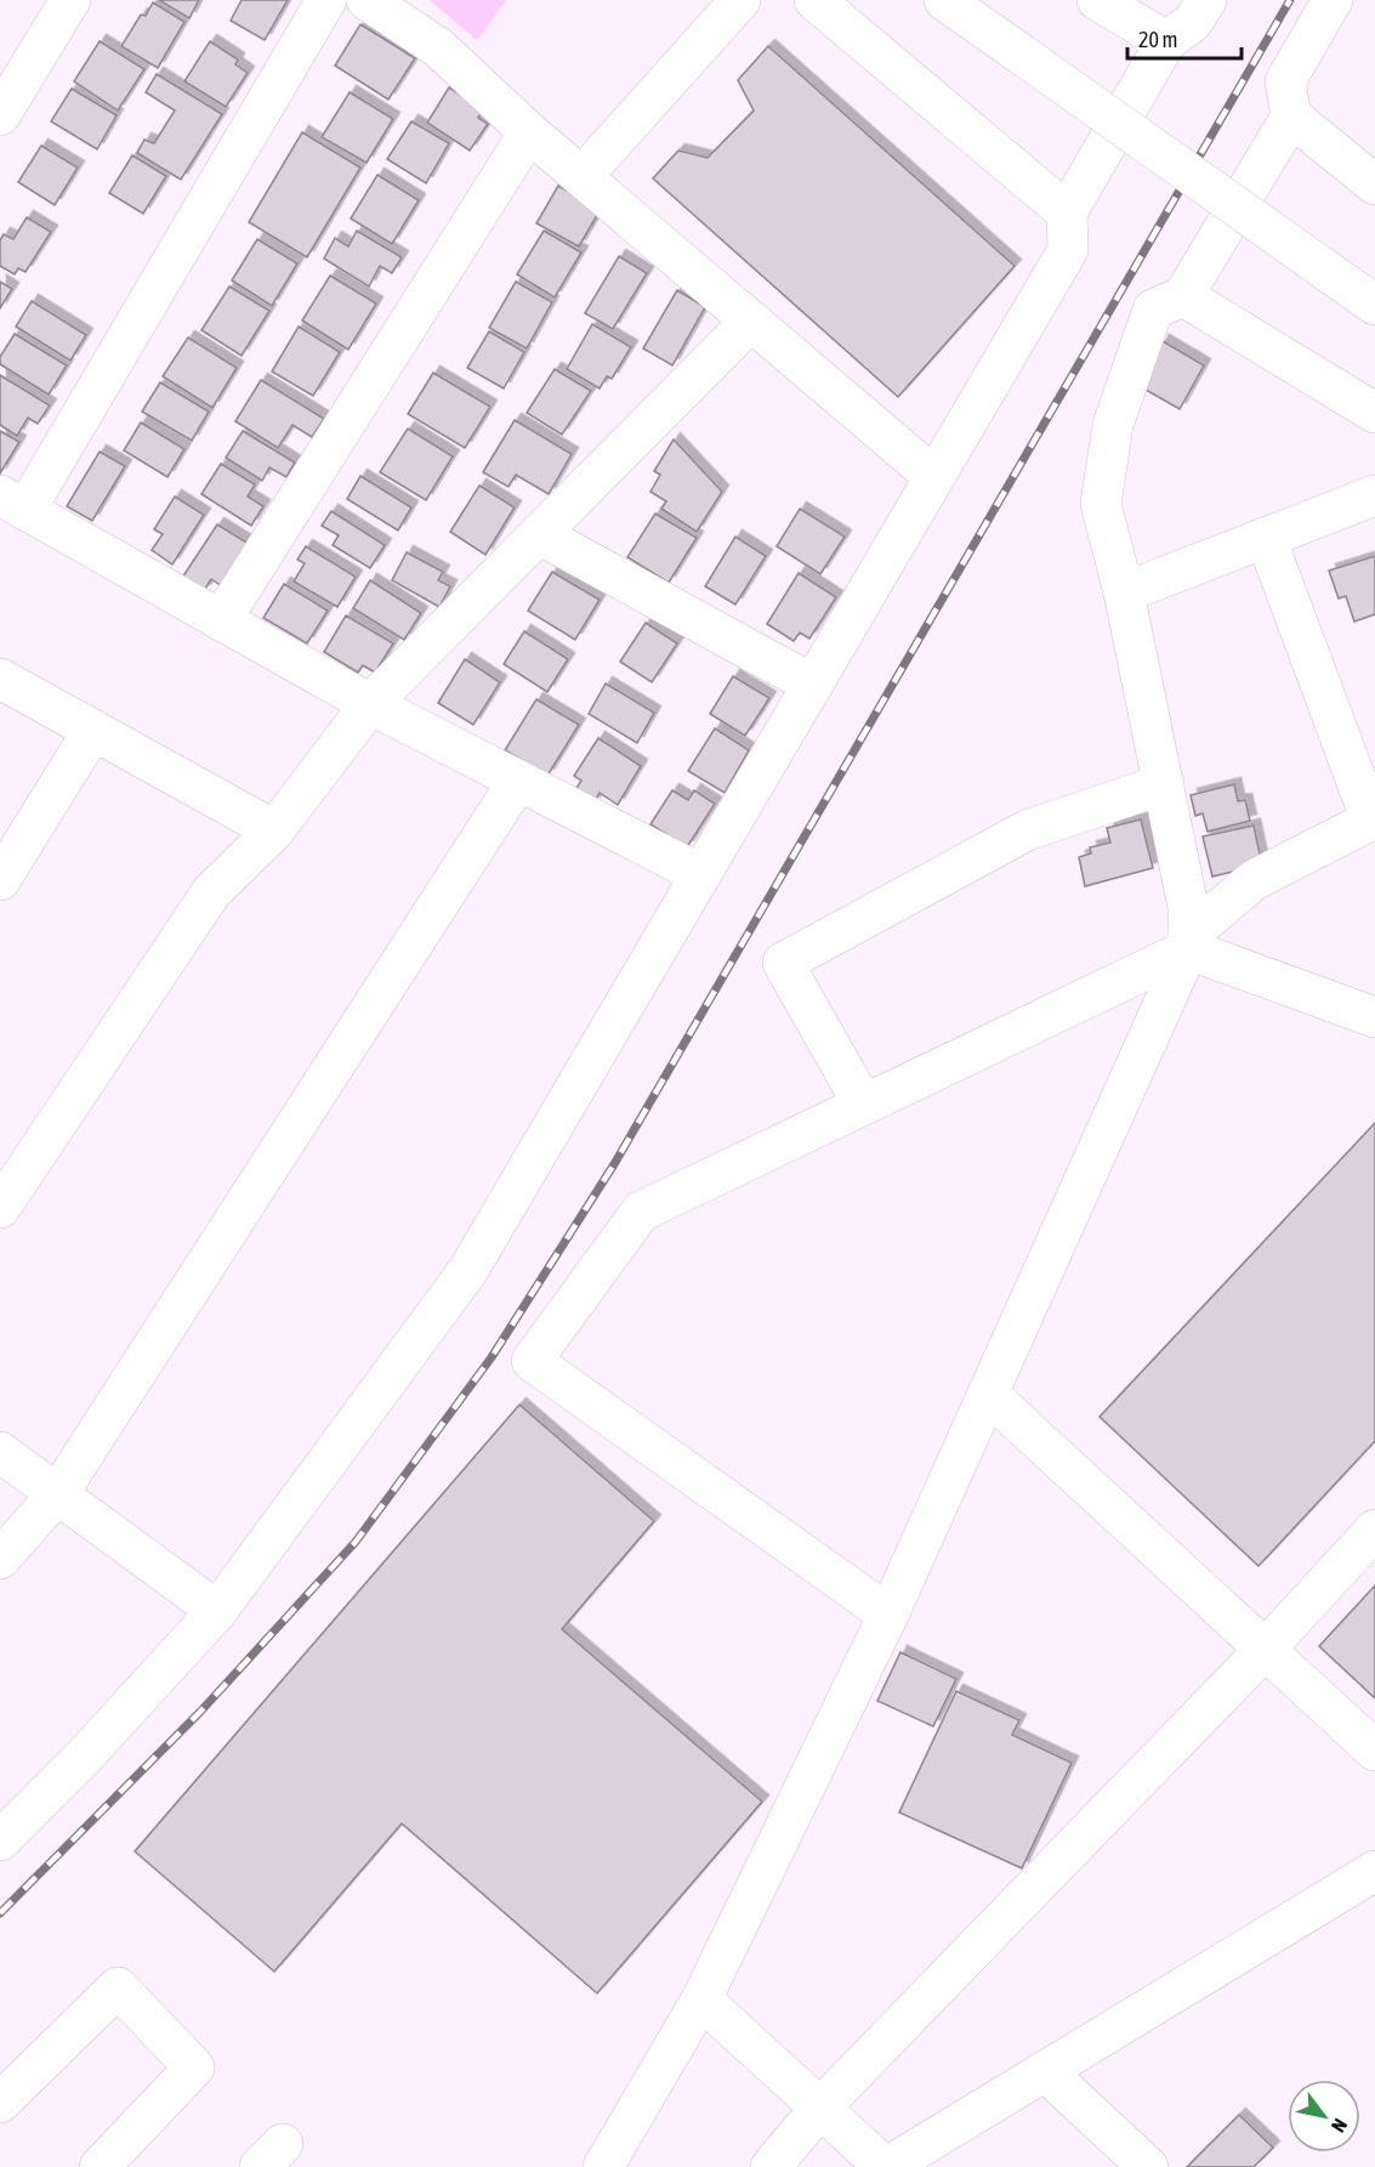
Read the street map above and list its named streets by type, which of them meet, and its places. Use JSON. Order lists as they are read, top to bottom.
{
  "scale_bar": "20 m",
  "north": "bottom right"
}
